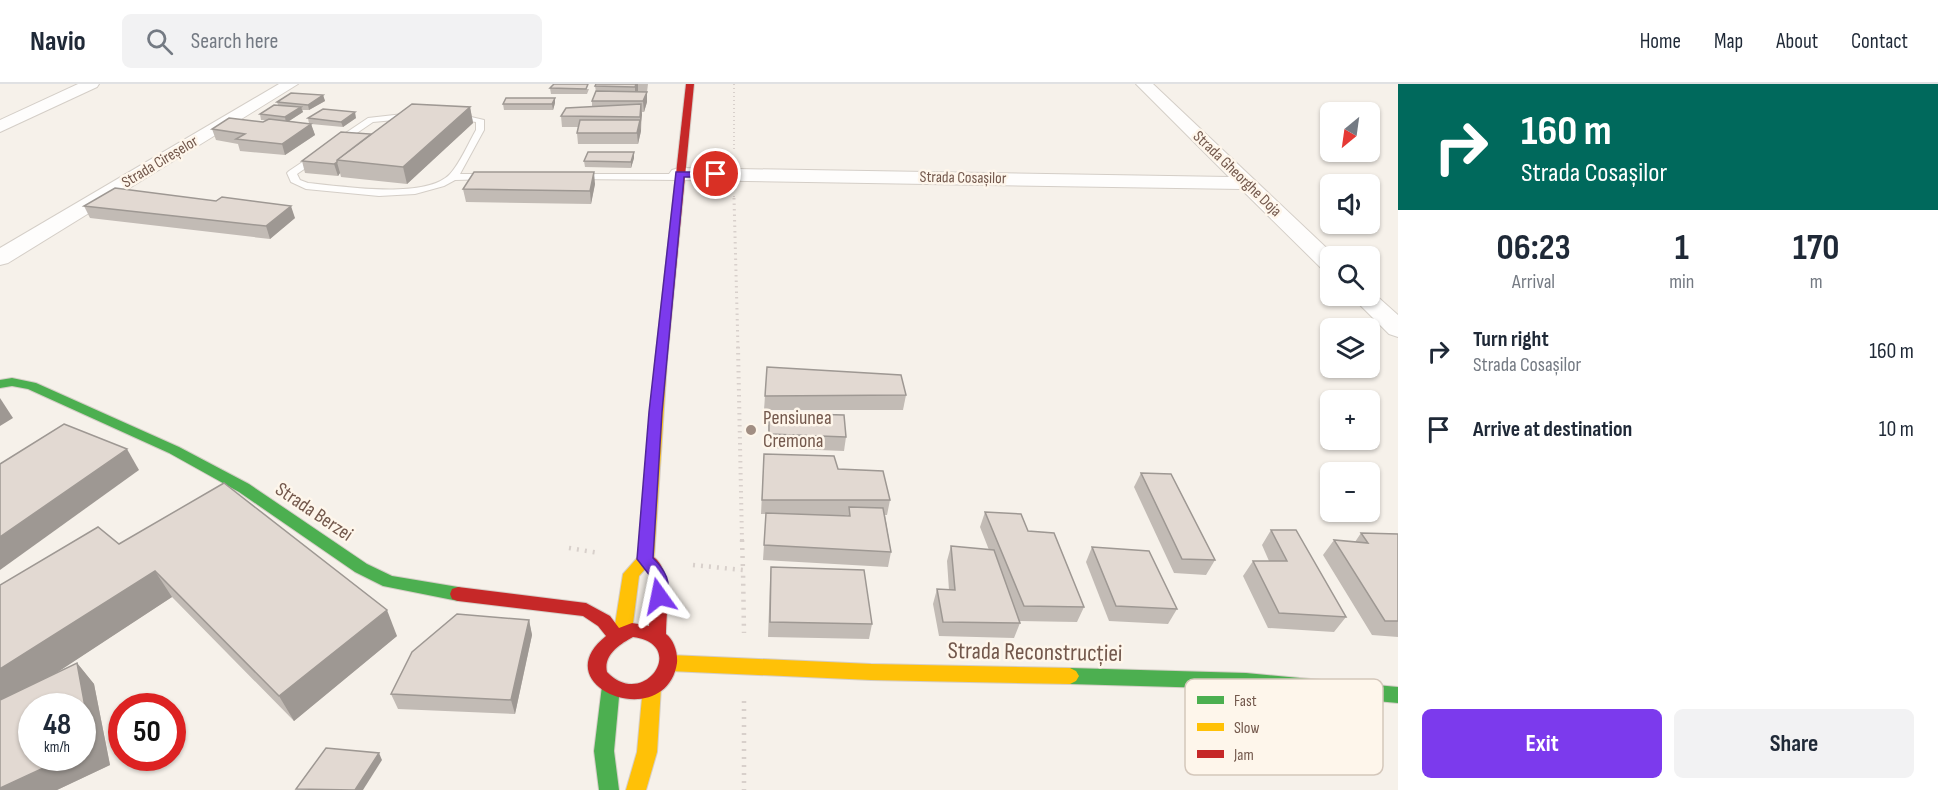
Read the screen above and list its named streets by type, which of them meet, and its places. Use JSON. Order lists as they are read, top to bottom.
{
  "streets": {
    "main road": ["Strada Berzei", "Strada Reconstrucției"],
    "street": ["Strada Cireșelor", "Strada Gheorghe Doja", "Strada Cosașilor"]
  },
  "crossings": [
    ["Strada Gheorghe Doja", "Strada Cosașilor"],
    ["Strada Berzei", "Strada Reconstrucției"]
  ],
  "places": ["Pensiunea Cremona"],
  "legend": ["Fast", "Slow", "Jam"],
  "north": "bottom left",
  "page": {
    "header": "Navio",
    "search": "Search here",
    "nav": [
      "Home",
      "Map",
      "About",
      "Contact"
    ],
    "turn": ["160 m", "Strada Cosașilor"],
    "map_buttons": ["+", "−"],
    "eta": [
      "06:23",
      "Arrival",
      "1",
      "min",
      "170",
      "m"
    ],
    "list": [
      {
        "name": "Turn right",
        "note": "Strada Cosașilor",
        "value": "160 m"
      },
      {
        "name": "Arrive at destination",
        "value": "10 m"
      }
    ],
    "speed": "48 km/h",
    "limit": "50",
    "buttons": ["Exit", "Share"]
  }
}
